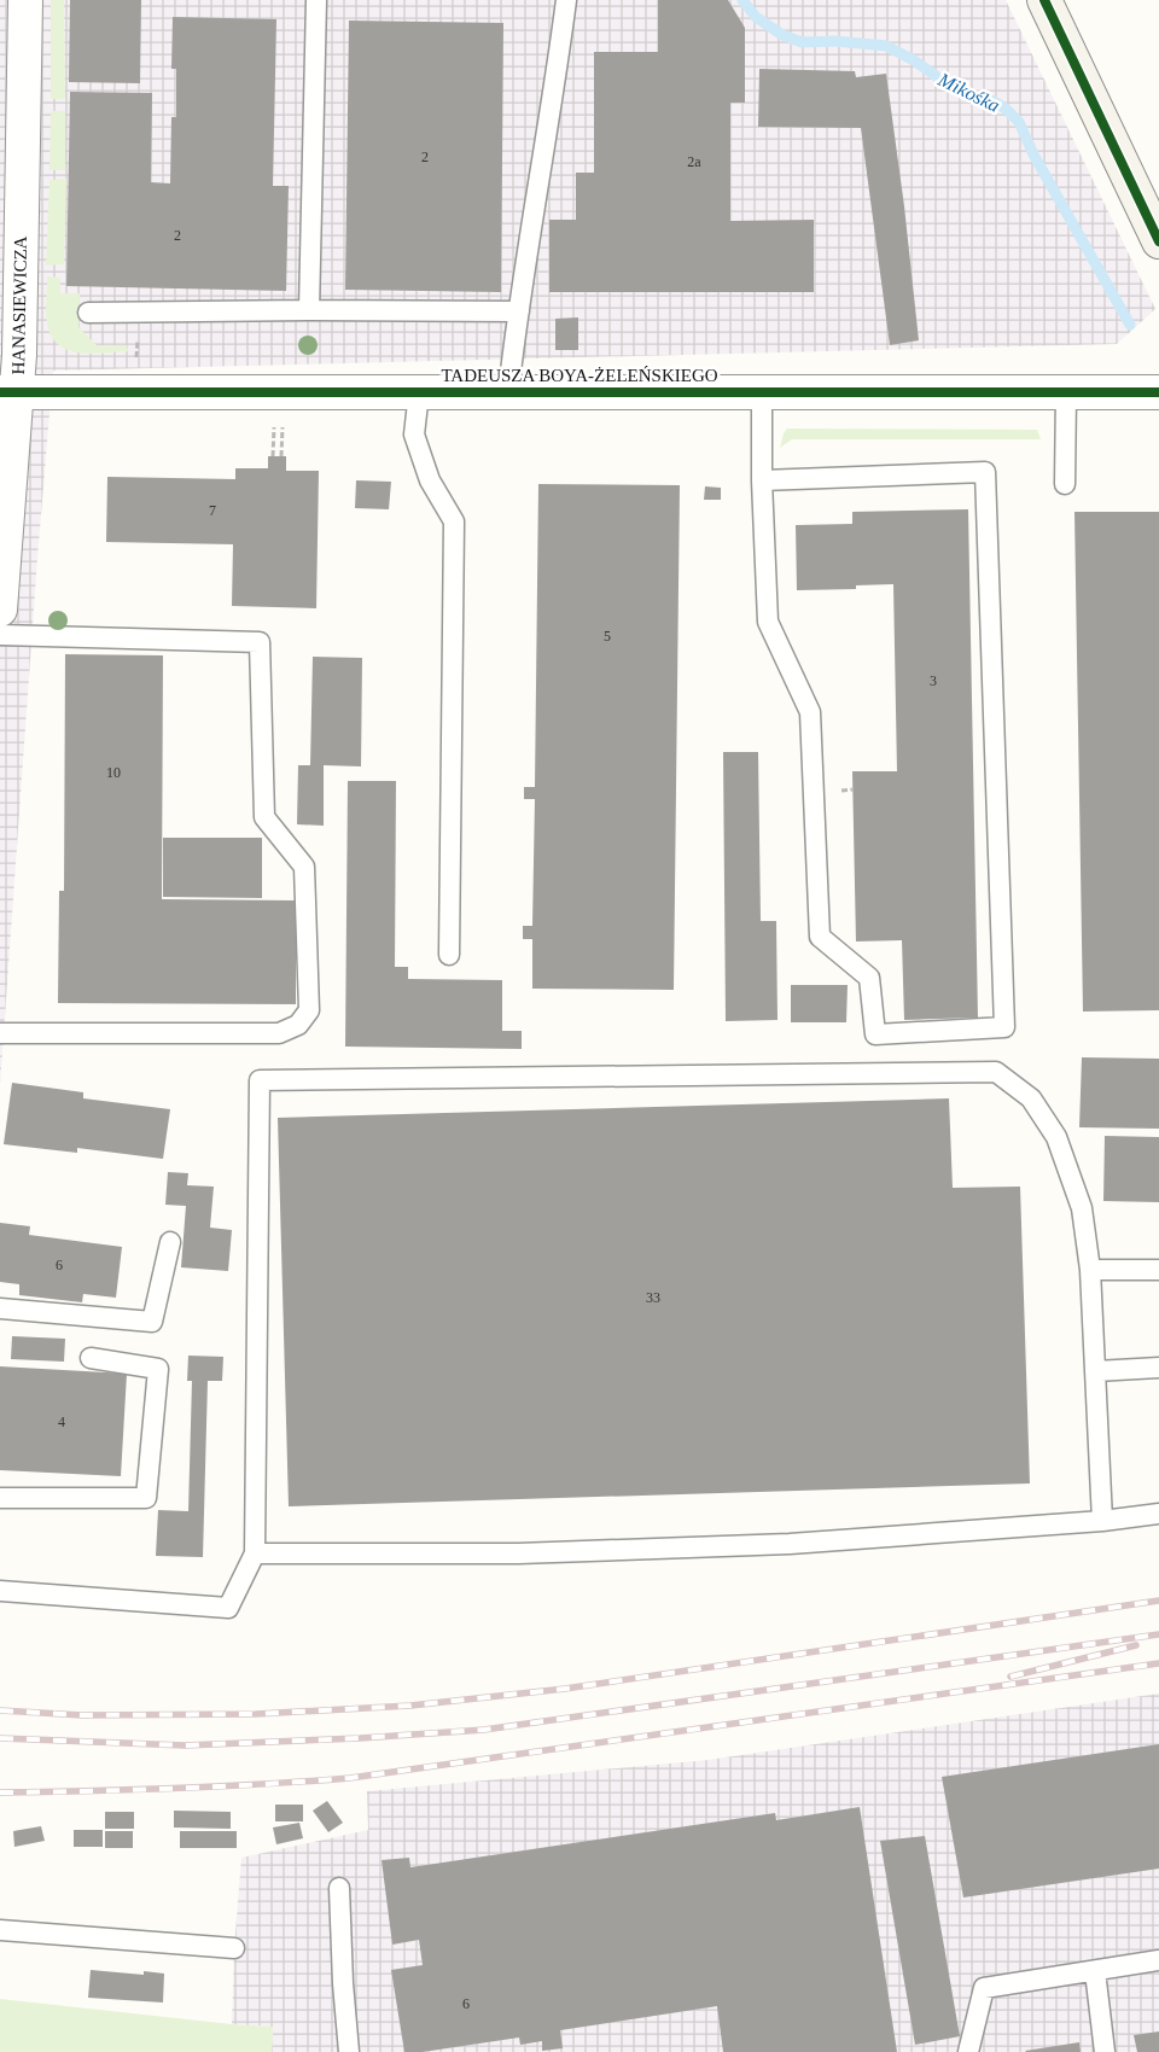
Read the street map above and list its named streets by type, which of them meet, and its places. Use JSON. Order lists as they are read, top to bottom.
{
  "streets": {
    "street": ["HANASIEWICZA", "TADEUSZA BOYA-ŻELEŃSKIEGO"]
  },
  "crossings": [
    ["HANASIEWICZA", "TADEUSZA BOYA-ŻELEŃSKIEGO"]
  ],
  "water": ["Mikośka"],
  "house_numbers": [
    "2",
    "2a",
    "2",
    "7",
    "5",
    "3",
    "10",
    "6",
    "33",
    "4",
    "6"
  ]
}
